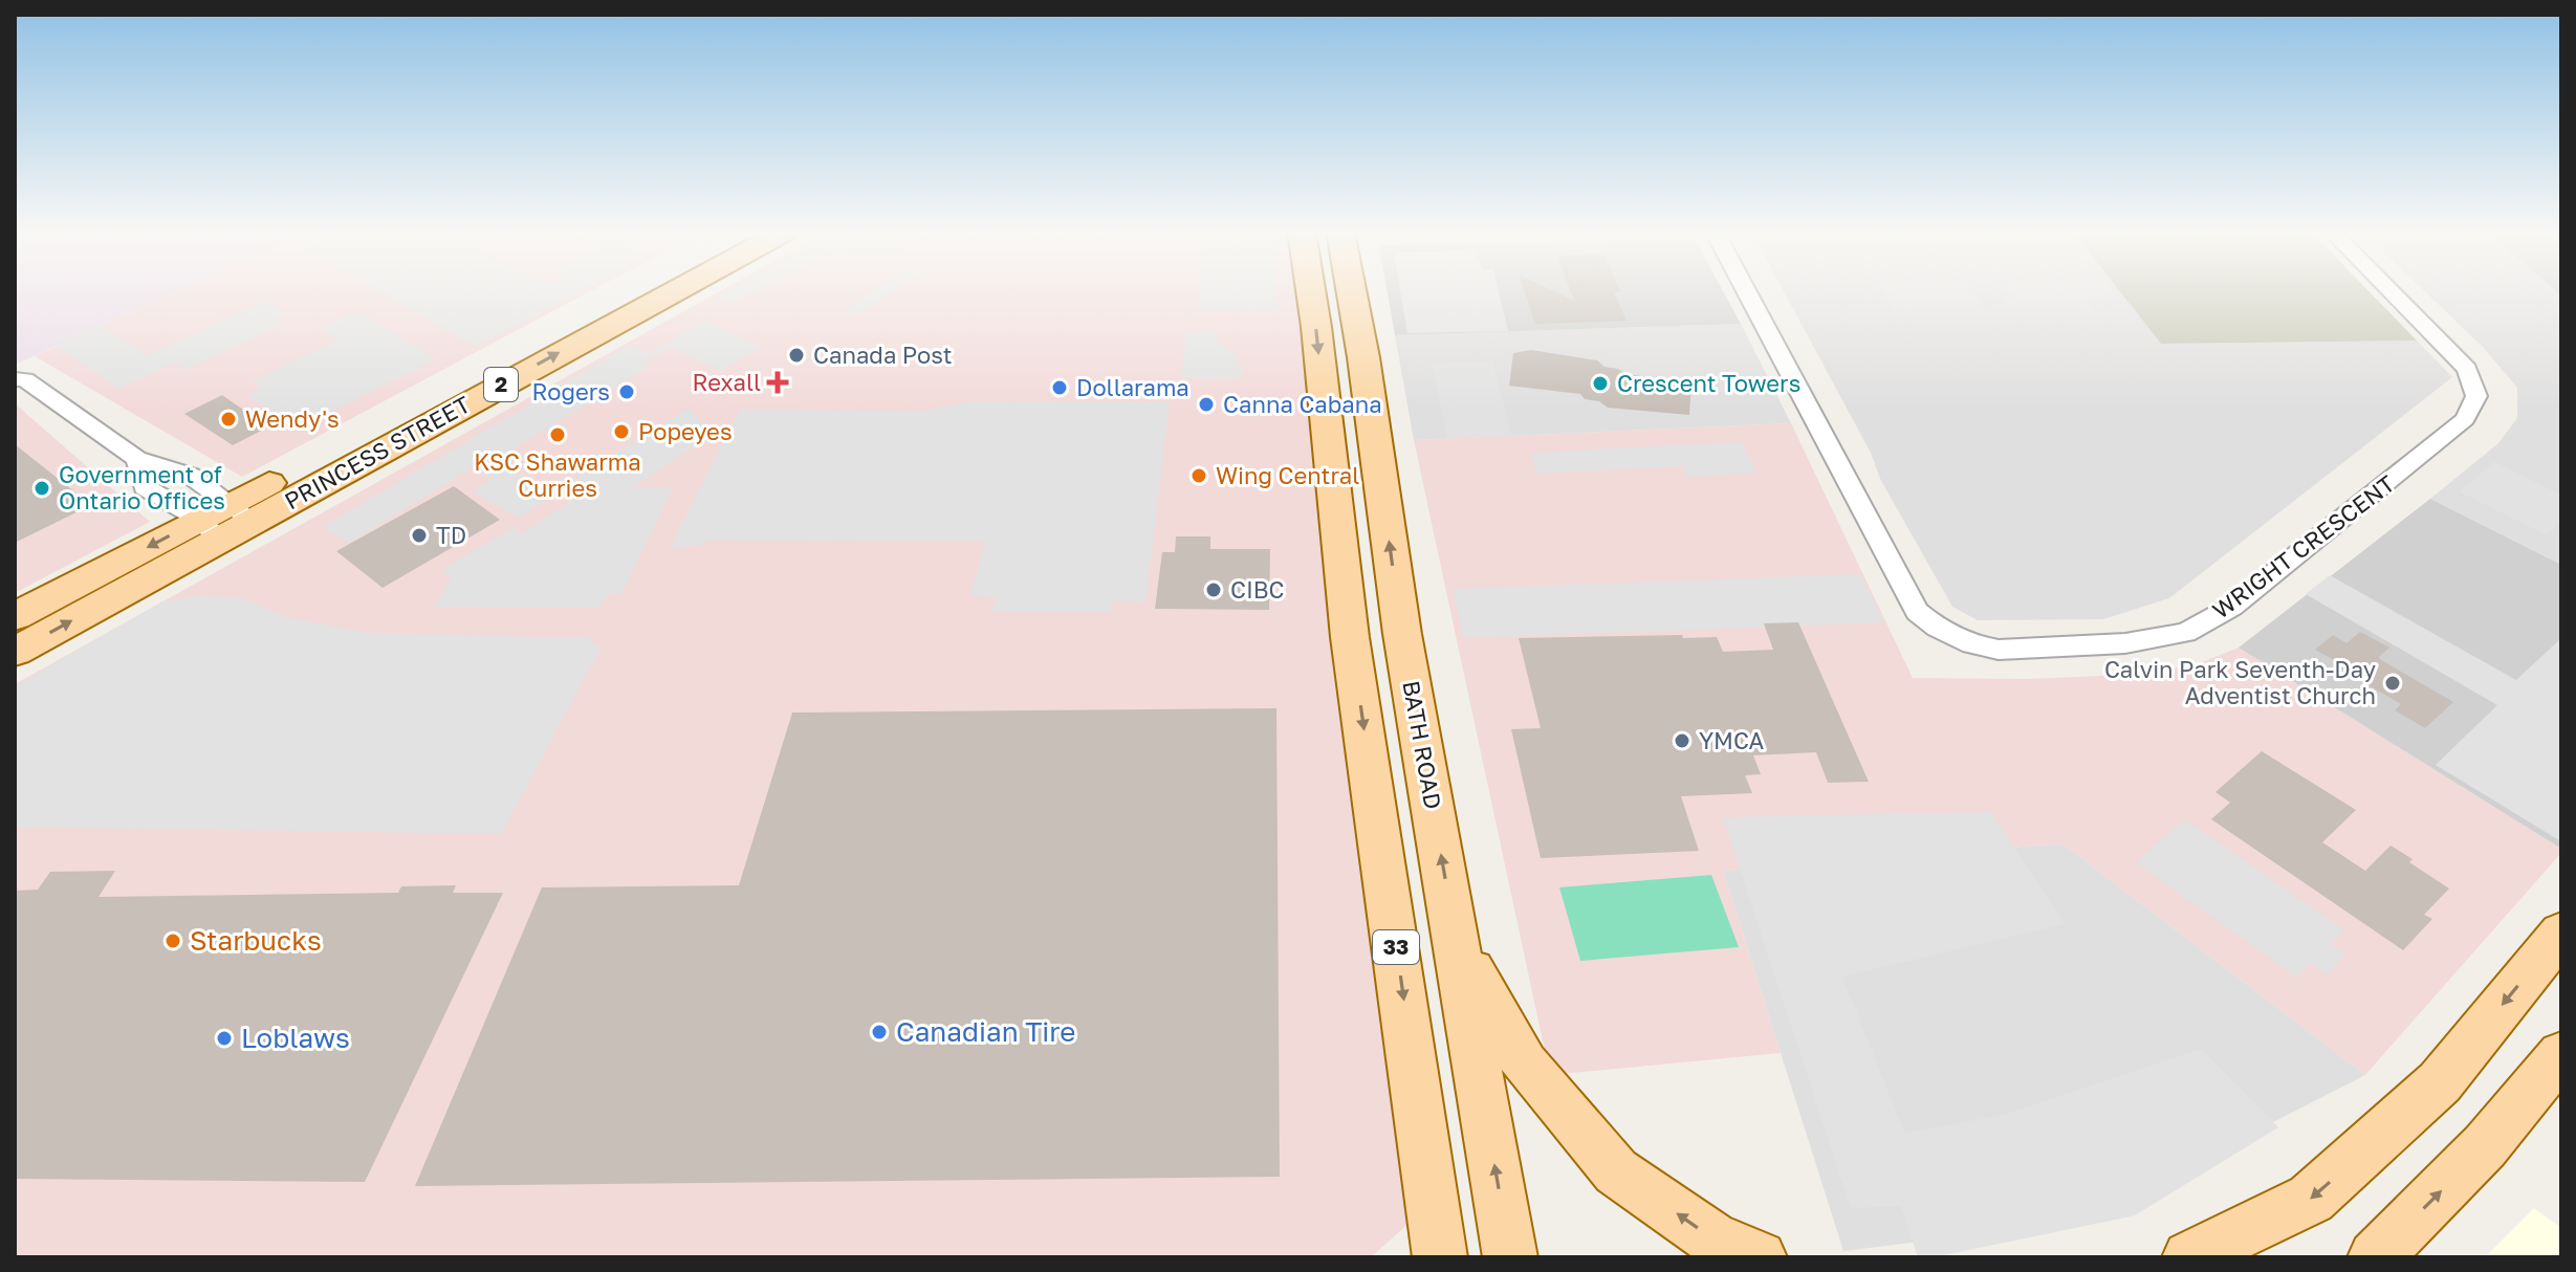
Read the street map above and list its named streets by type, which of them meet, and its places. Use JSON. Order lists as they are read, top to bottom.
{
  "streets": {
    "main road": [
      "2",
      "PRINCESS STREET",
      "BATH ROAD",
      "33"
    ],
    "street": ["WRIGHT CRESCENT"]
  },
  "places": {
    "other": [
      "Canada Post",
      "Crescent Towers",
      "Dollarama",
      "Rogers",
      "Canna Cabana",
      "Wendy's",
      "Popeyes",
      "KSC Shawarma Curries",
      "Wing Central",
      "Government of Ontario Offices",
      "TD",
      "CIBC",
      "Calvin Park Seventh-Day Adventist Church",
      "YMCA",
      "Starbucks",
      "Canadian Tire",
      "Loblaws"
    ],
    "health": ["Rexall"]
  }
}
